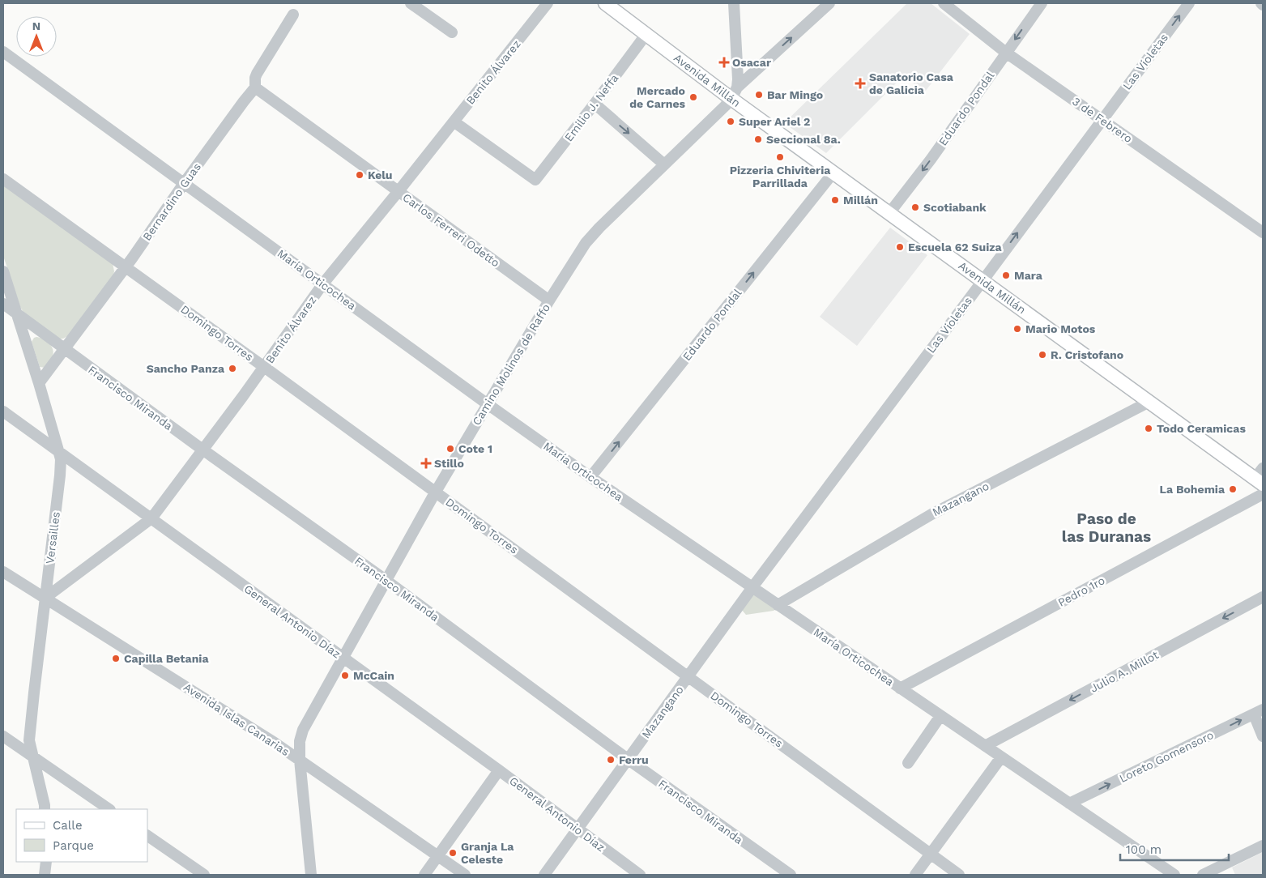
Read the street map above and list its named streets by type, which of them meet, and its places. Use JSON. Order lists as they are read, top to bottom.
{
  "streets": {
    "main road": ["Avenida Millán"],
    "street": [
      "Las Violetas",
      "Benito Álvarez",
      "Emilio J. Neffa",
      "Eduardo Pondal",
      "3 de Febrero",
      "Bernardino Guas",
      "Carlos Ferreri Odetto",
      "María Orticochea",
      "Domingo Torres",
      "Camino Molinos de Raffo",
      "Francisco Miranda",
      "Mazangano",
      "Versailles",
      "Pedro 1ro",
      "General Antonio Díaz",
      "Julio A. Millot",
      "Avenida Islas Canarias",
      "Loreto Gomensoro"
    ]
  },
  "crossings": [
    ["Las Violetas", "Avenida Millán"],
    ["Las Violetas", "3 de Febrero"],
    ["Las Violetas", "María Orticochea"],
    ["Las Violetas", "Mazangano"],
    ["Benito Álvarez", "Emilio J. Neffa"],
    ["Benito Álvarez", "Carlos Ferreri Odetto"],
    ["Benito Álvarez", "María Orticochea"],
    ["Benito Álvarez", "Domingo Torres"],
    ["Benito Álvarez", "Francisco Miranda"],
    ["Benito Álvarez", "Versailles"],
    ["Benito Álvarez", "General Antonio Díaz"],
    ["Benito Álvarez", "Avenida Islas Canarias"],
    ["Avenida Millán", "Emilio J. Neffa"],
    ["Avenida Millán", "Eduardo Pondal"],
    ["Avenida Millán", "Camino Molinos de Raffo"],
    ["Avenida Millán", "Mazangano"],
    ["Eduardo Pondal", "3 de Febrero"],
    ["Eduardo Pondal", "María Orticochea"],
    ["Bernardino Guas", "Carlos Ferreri Odetto"],
    ["Bernardino Guas", "María Orticochea"],
    ["Bernardino Guas", "Domingo Torres"],
    ["Bernardino Guas", "Francisco Miranda"],
    ["Bernardino Guas", "Versailles"],
    ["Carlos Ferreri Odetto", "Camino Molinos de Raffo"],
    ["María Orticochea", "Camino Molinos de Raffo"],
    ["María Orticochea", "Mazangano"],
    ["María Orticochea", "Pedro 1ro"],
    ["María Orticochea", "Julio A. Millot"],
    ["María Orticochea", "Loreto Gomensoro"],
    ["Domingo Torres", "Camino Molinos de Raffo"],
    ["Domingo Torres", "Mazangano"],
    ["Camino Molinos de Raffo", "Francisco Miranda"],
    ["Camino Molinos de Raffo", "General Antonio Díaz"],
    ["Camino Molinos de Raffo", "Avenida Islas Canarias"],
    ["Francisco Miranda", "Mazangano"],
    ["Francisco Miranda", "Versailles"],
    ["Mazangano", "General Antonio Díaz"],
    ["Versailles", "General Antonio Díaz"],
    ["Versailles", "Avenida Islas Canarias"]
  ],
  "one_way": ["Las Violetas", "Julio A. Millot", "Loreto Gomensoro"],
  "districts": ["Paso de las Duranas"],
  "places": {
    "health": ["Osacar", "Sanatorio Casa de Galicia", "Stillo"],
    "other": [
      "Bar Mingo",
      "Mercado de Carnes",
      "Super Ariel 2",
      "Seccional 8a.",
      "Pizzeria Chiviteria Parrillada",
      "Kelu",
      "Millán",
      "Scotiabank",
      "Escuela 62 Suiza",
      "Mara",
      "Mario Motos",
      "R. Cristofano",
      "Sancho Panza",
      "Todo Ceramicas",
      "Cote 1",
      "La Bohemia",
      "Capilla Betania",
      "McCain",
      "Ferru",
      "Granja La Celeste"
    ]
  },
  "legend": ["Calle", "Parque"],
  "scale_bar": "100 m",
  "north": "top"
}
